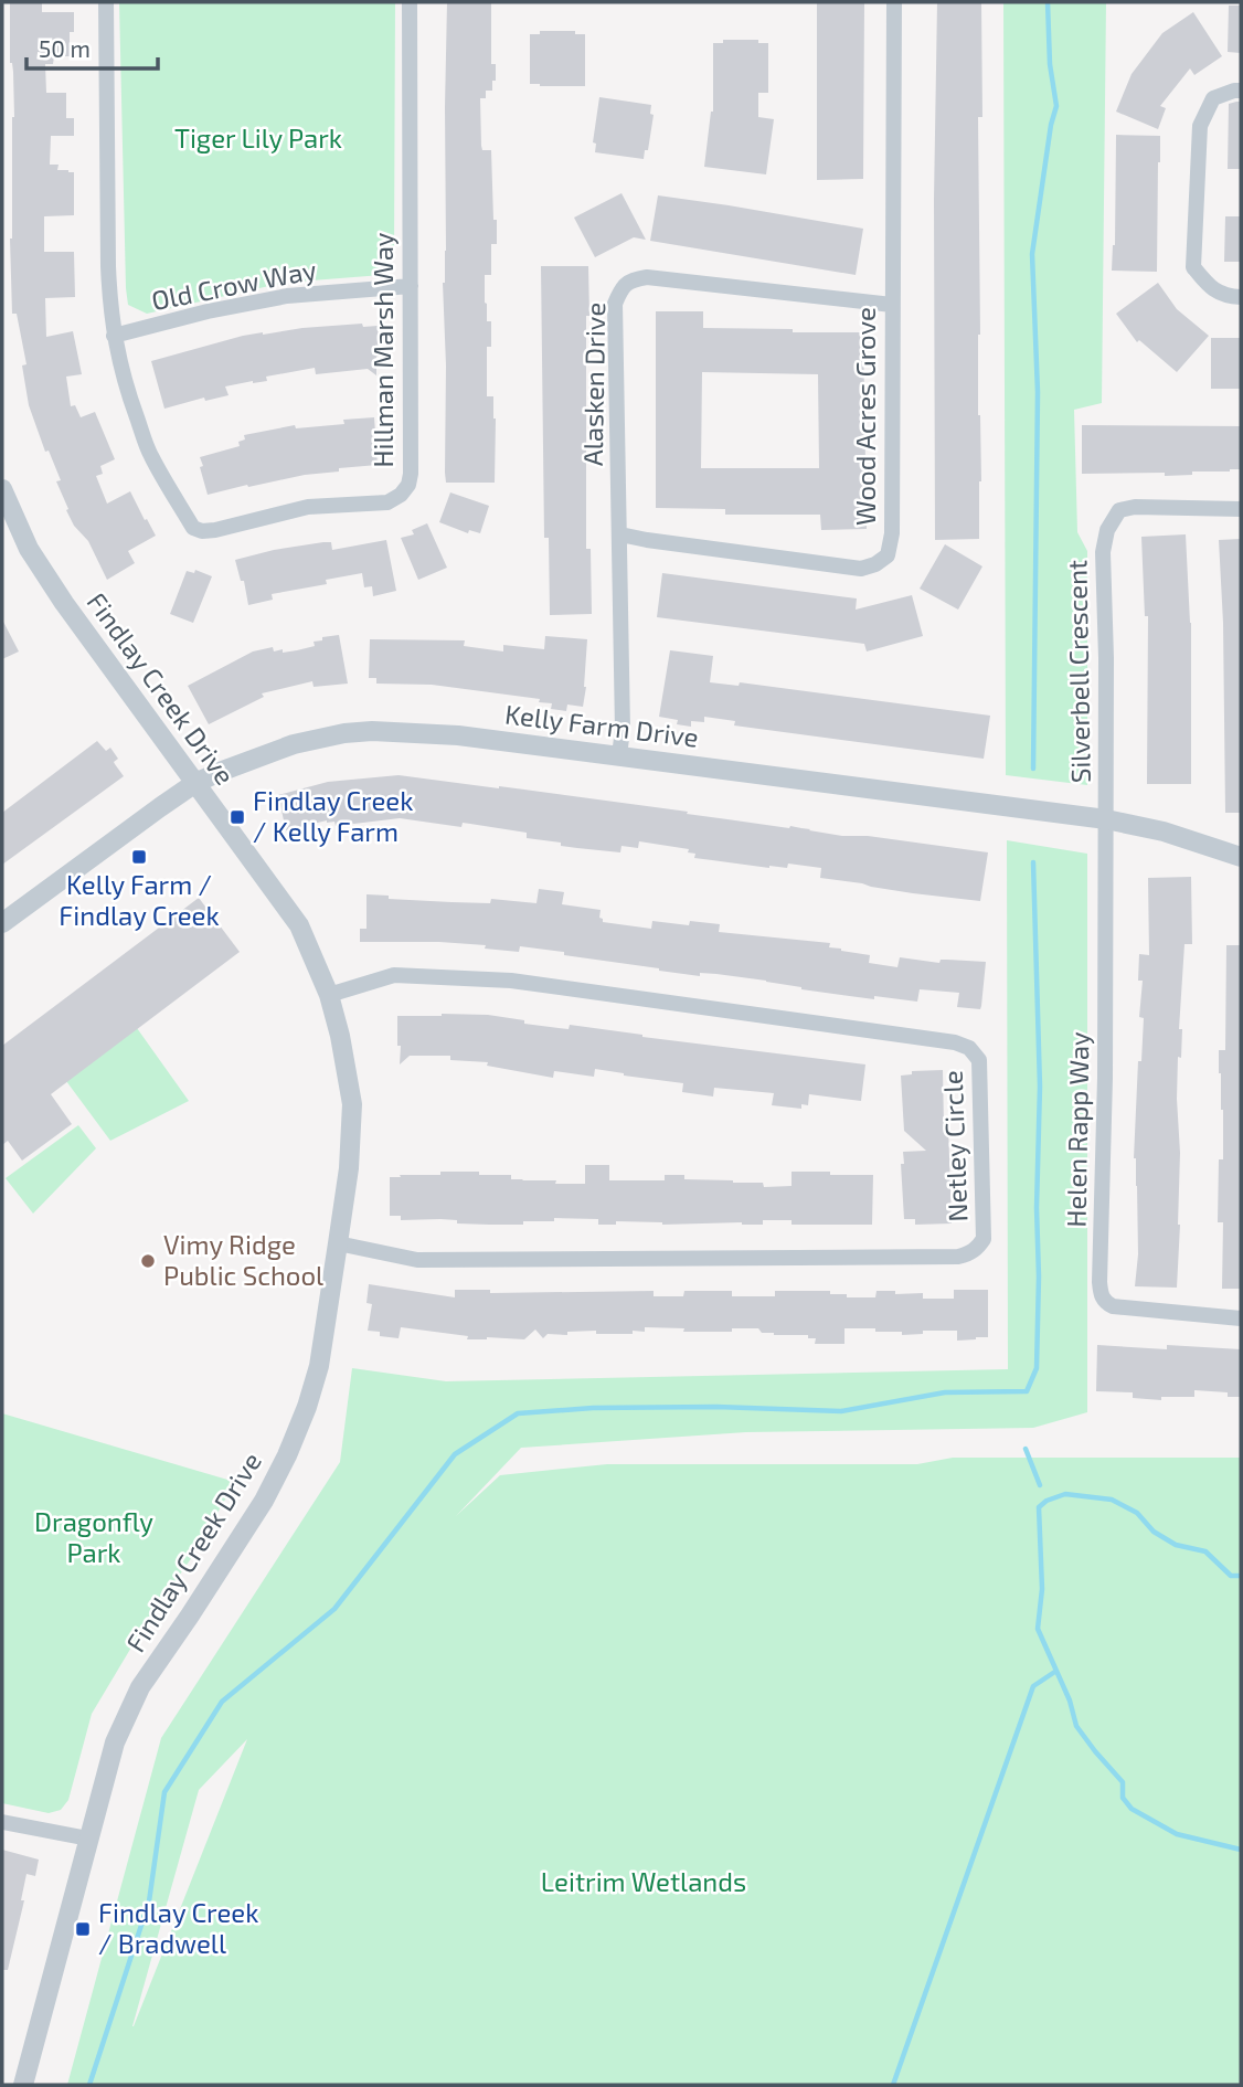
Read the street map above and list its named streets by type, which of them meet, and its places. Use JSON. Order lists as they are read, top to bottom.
{
  "streets": {
    "street": [
      "Old Crow Way",
      "Hillman Marsh Way",
      "Alasken Drive",
      "Wood Acres Grove",
      "Silverbell Crescent",
      "Findlay Creek Drive",
      "Kelly Farm Drive",
      "Helen Rapp Way",
      "Netley Circle"
    ]
  },
  "crossings": [
    ["Old Crow Way", "Hillman Marsh Way"],
    ["Alasken Drive", "Wood Acres Grove"],
    ["Alasken Drive", "Kelly Farm Drive"],
    ["Silverbell Crescent", "Kelly Farm Drive"],
    ["Silverbell Crescent", "Helen Rapp Way"],
    ["Findlay Creek Drive", "Kelly Farm Drive"],
    ["Findlay Creek Drive", "Netley Circle"],
    ["Kelly Farm Drive", "Helen Rapp Way"]
  ],
  "parks": ["Tiger Lily Park", "Dragonfly Park", "Leitrim Wetlands"],
  "places": {
    "transit": ["Findlay Creek / Kelly Farm", "Kelly Farm / Findlay Creek", "Findlay Creek / Bradwell"],
    "other": ["Vimy Ridge Public School"]
  },
  "scale_bar": "50 m"
}
